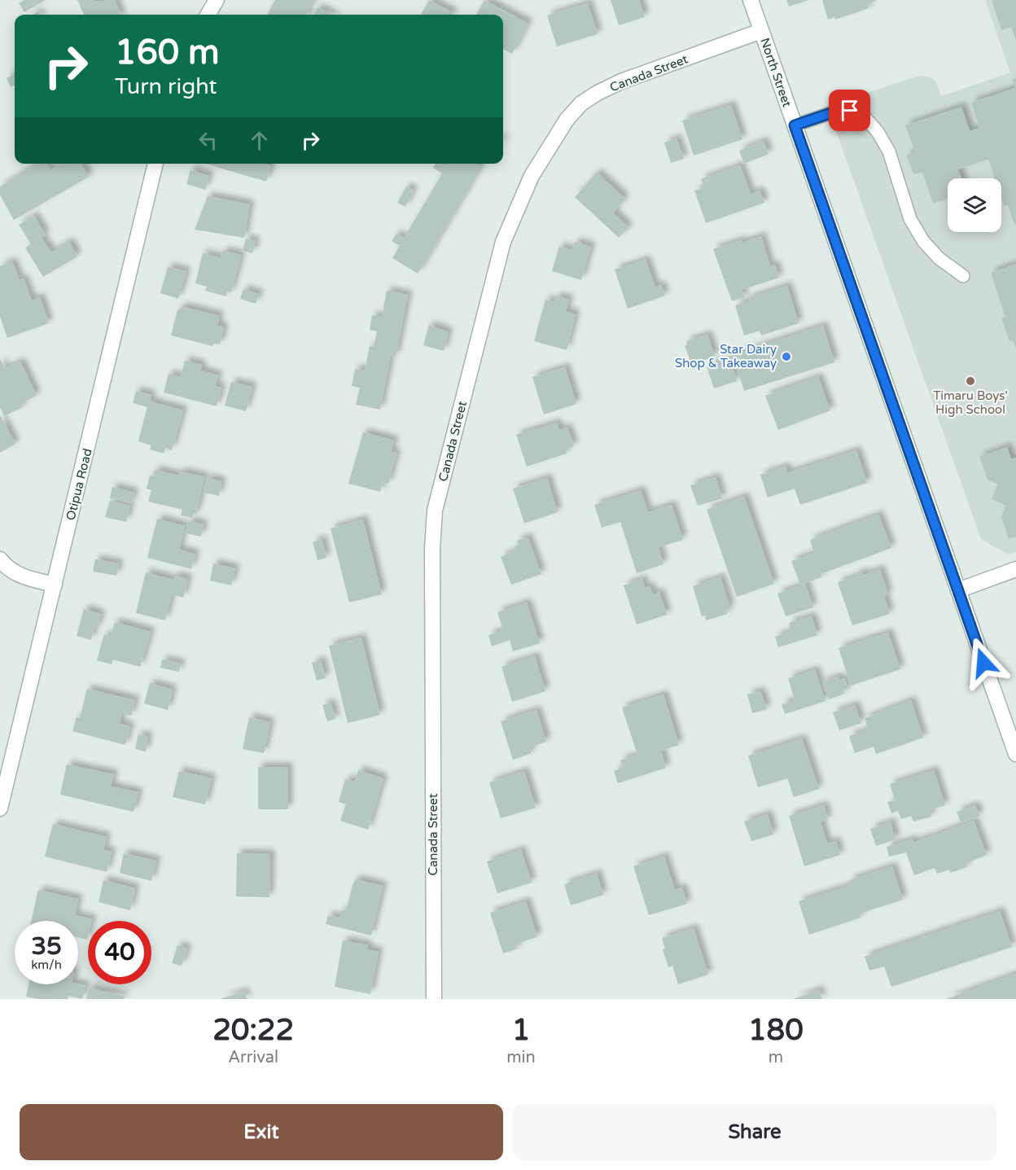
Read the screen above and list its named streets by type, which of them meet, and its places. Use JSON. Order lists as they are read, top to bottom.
{
  "streets": {
    "street": ["North Street", "Canada Street", "Otipua Road"]
  },
  "crossings": [
    ["North Street", "Canada Street"]
  ],
  "places": ["Star Dairy Shop & Takeaway", "Timaru Boys' High School"],
  "page": {
    "turn": ["160 m", "Turn right"],
    "speed": "35 km/h",
    "limit": "40",
    "eta": [
      "20:22",
      "Arrival",
      "1",
      "min",
      "180",
      "m"
    ],
    "buttons": ["Exit", "Share"]
  }
}
